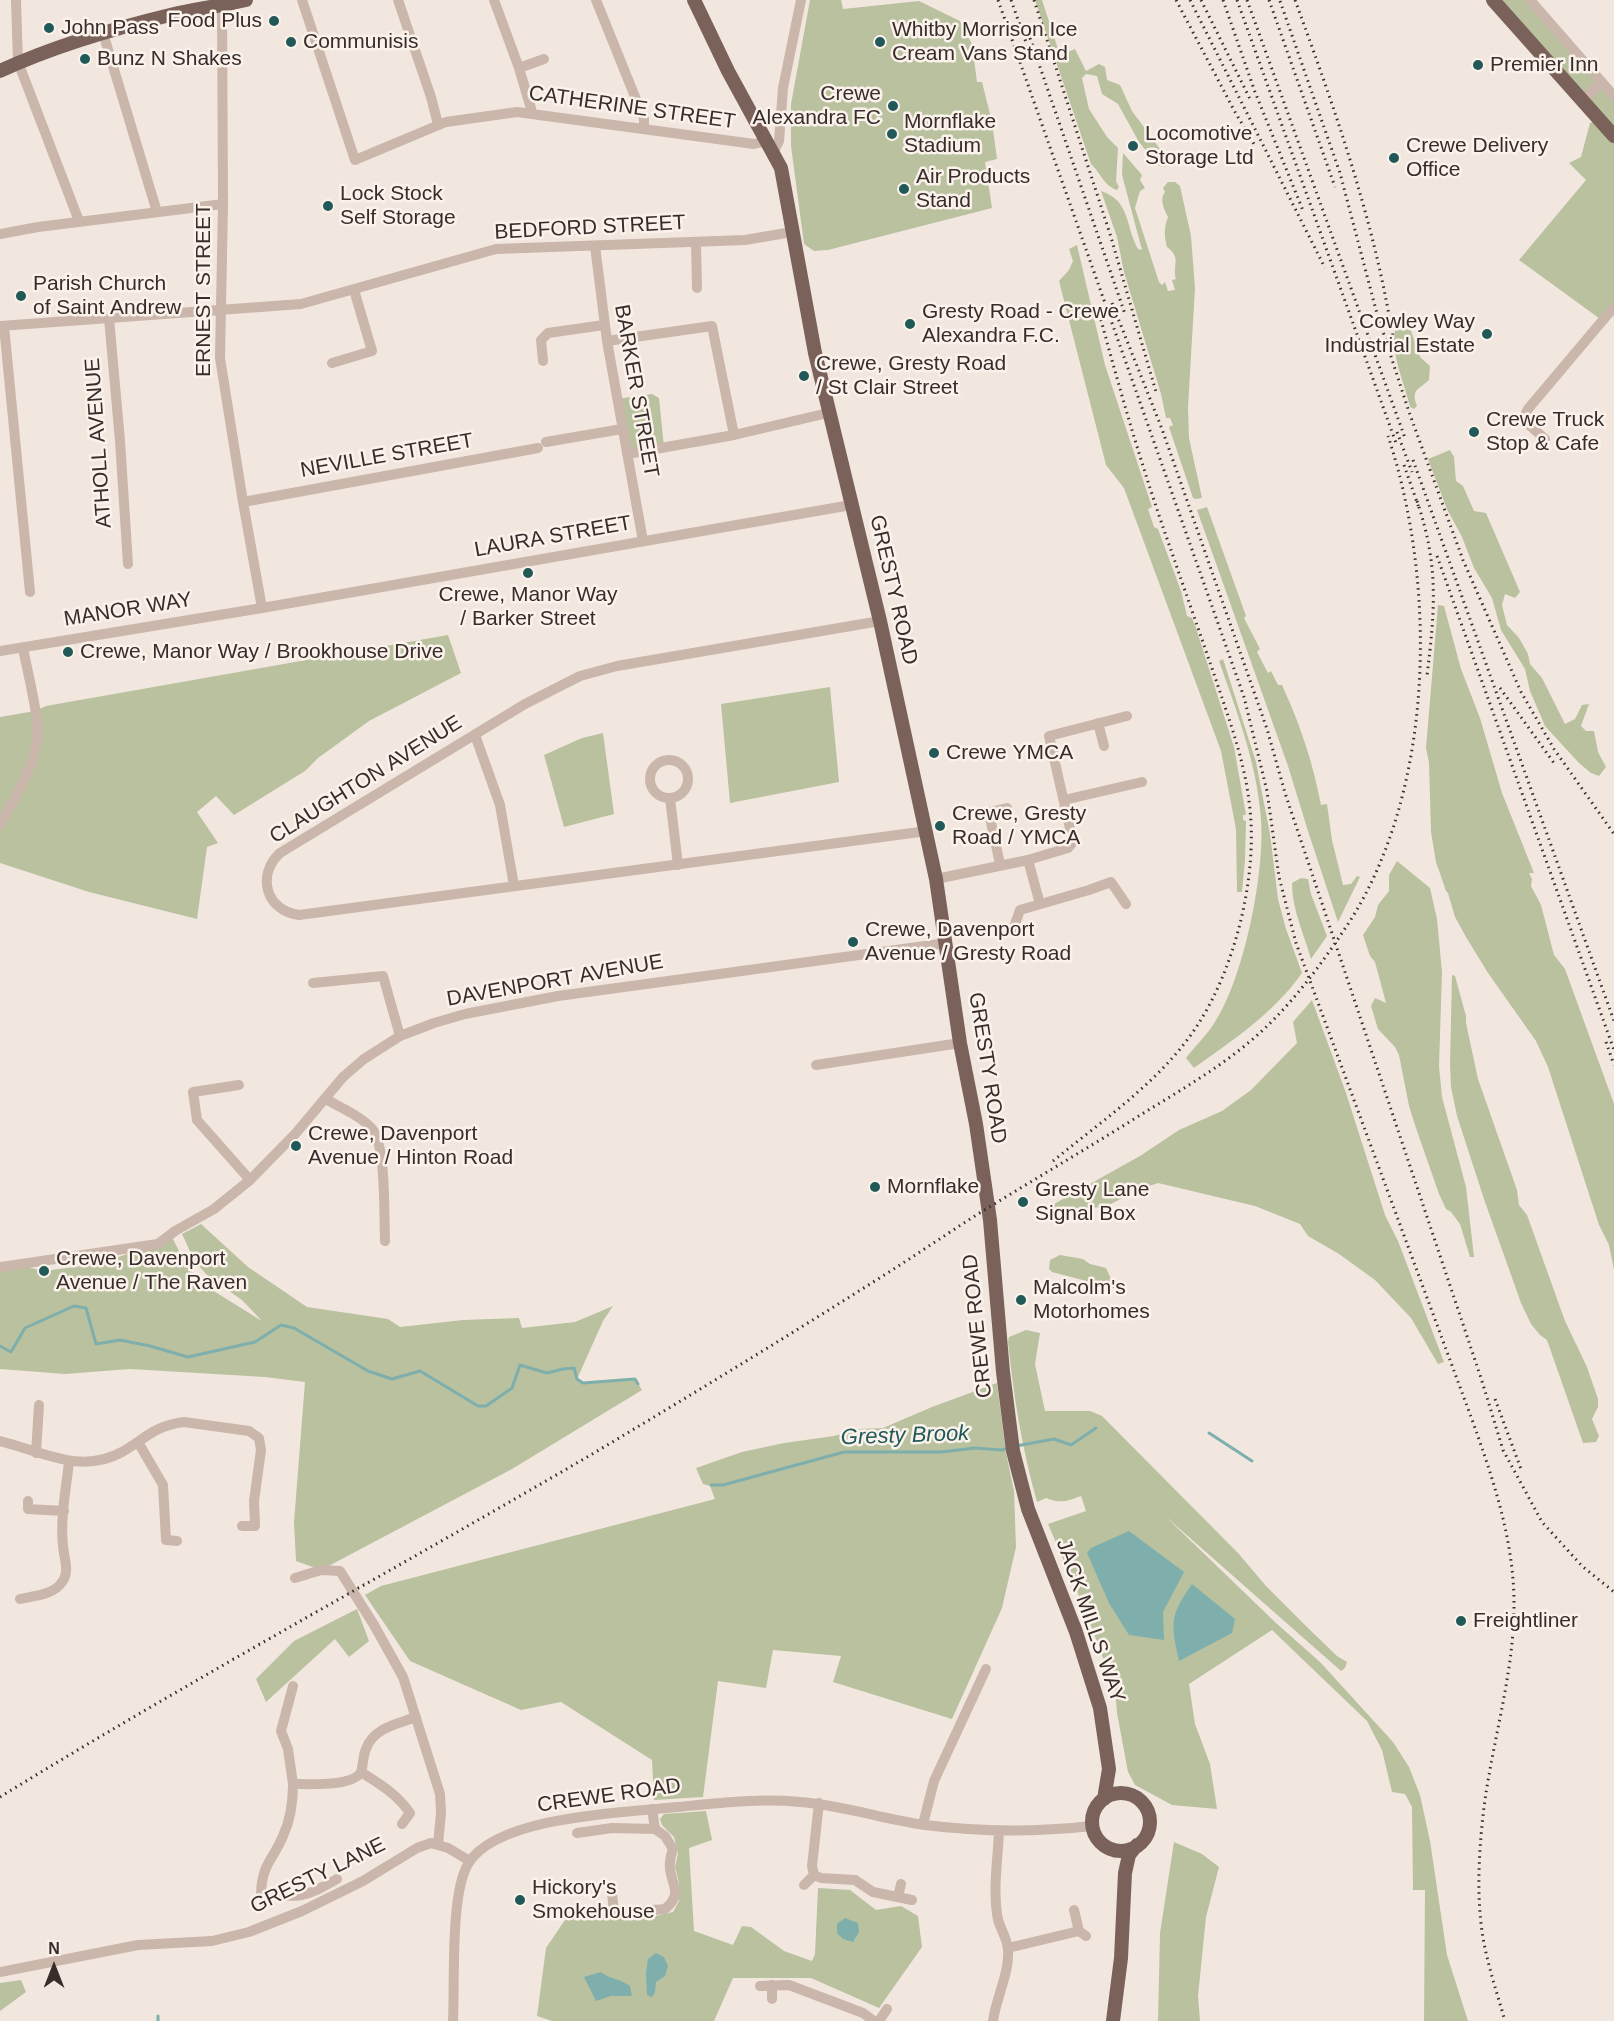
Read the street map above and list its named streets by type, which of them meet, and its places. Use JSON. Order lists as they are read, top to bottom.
{
  "streets": {
    "main road": ["GRESTY ROAD", "CREWE ROAD", "JACK MILLS WAY"],
    "street": [
      "CATHERINE STREET",
      "BEDFORD STREET",
      "ERNEST STREET",
      "BARKER STREET",
      "ATHOLL AVENUE",
      "NEVILLE STREET",
      "LAURA STREET",
      "MANOR WAY",
      "CLAUGHTON AVENUE",
      "DAVENPORT AVENUE",
      "GRESTY LANE"
    ]
  },
  "crossings": [
    ["CATHERINE STREET", "GRESTY ROAD"],
    ["BEDFORD STREET", "ERNEST STREET"],
    ["BEDFORD STREET", "BARKER STREET"],
    ["BEDFORD STREET", "ATHOLL AVENUE"],
    ["BEDFORD STREET", "GRESTY ROAD"],
    ["ERNEST STREET", "NEVILLE STREET"],
    ["ERNEST STREET", "LAURA STREET"],
    ["ERNEST STREET", "MANOR WAY"],
    ["BARKER STREET", "NEVILLE STREET"],
    ["BARKER STREET", "LAURA STREET"],
    ["LAURA STREET", "GRESTY ROAD"],
    ["LAURA STREET", "MANOR WAY"],
    ["GRESTY ROAD", "CLAUGHTON AVENUE"],
    ["GRESTY ROAD", "DAVENPORT AVENUE"],
    ["GRESTY ROAD", "CREWE ROAD"],
    ["CREWE ROAD", "JACK MILLS WAY"]
  ],
  "water": ["Gresty Brook"],
  "places": [
    "Food Plus",
    "John Pass",
    "Communisis",
    "Whitby Morrison Ice Cream Vans Stand",
    "Bunz N Shakes",
    "Premier Inn",
    "Crewe Alexandra FC",
    "Mornflake Stadium",
    "Locomotive Storage Ltd",
    "Crewe Delivery Office",
    "Air Products Stand",
    "Lock Stock Self Storage",
    "Parish Church of Saint Andrew",
    "Gresty Road - Crewe Alexandra F.C.",
    "Cowley Way Industrial Estate",
    "Crewe, Gresty Road / St Clair Street",
    "Crewe Truck Stop & Cafe",
    "Crewe, Manor Way / Barker Street",
    "Crewe, Manor Way / Brookhouse Drive",
    "Crewe YMCA",
    "Crewe, Gresty Road / YMCA",
    "Crewe, Davenport Avenue / Gresty Road",
    "Crewe, Davenport Avenue / Hinton Road",
    "Mornflake",
    "Gresty Lane Signal Box",
    "Crewe, Davenport Avenue / The Raven",
    "Malcolm's Motorhomes",
    "Freightliner",
    "Hickory's Smokehouse"
  ],
  "north": "top"
}
